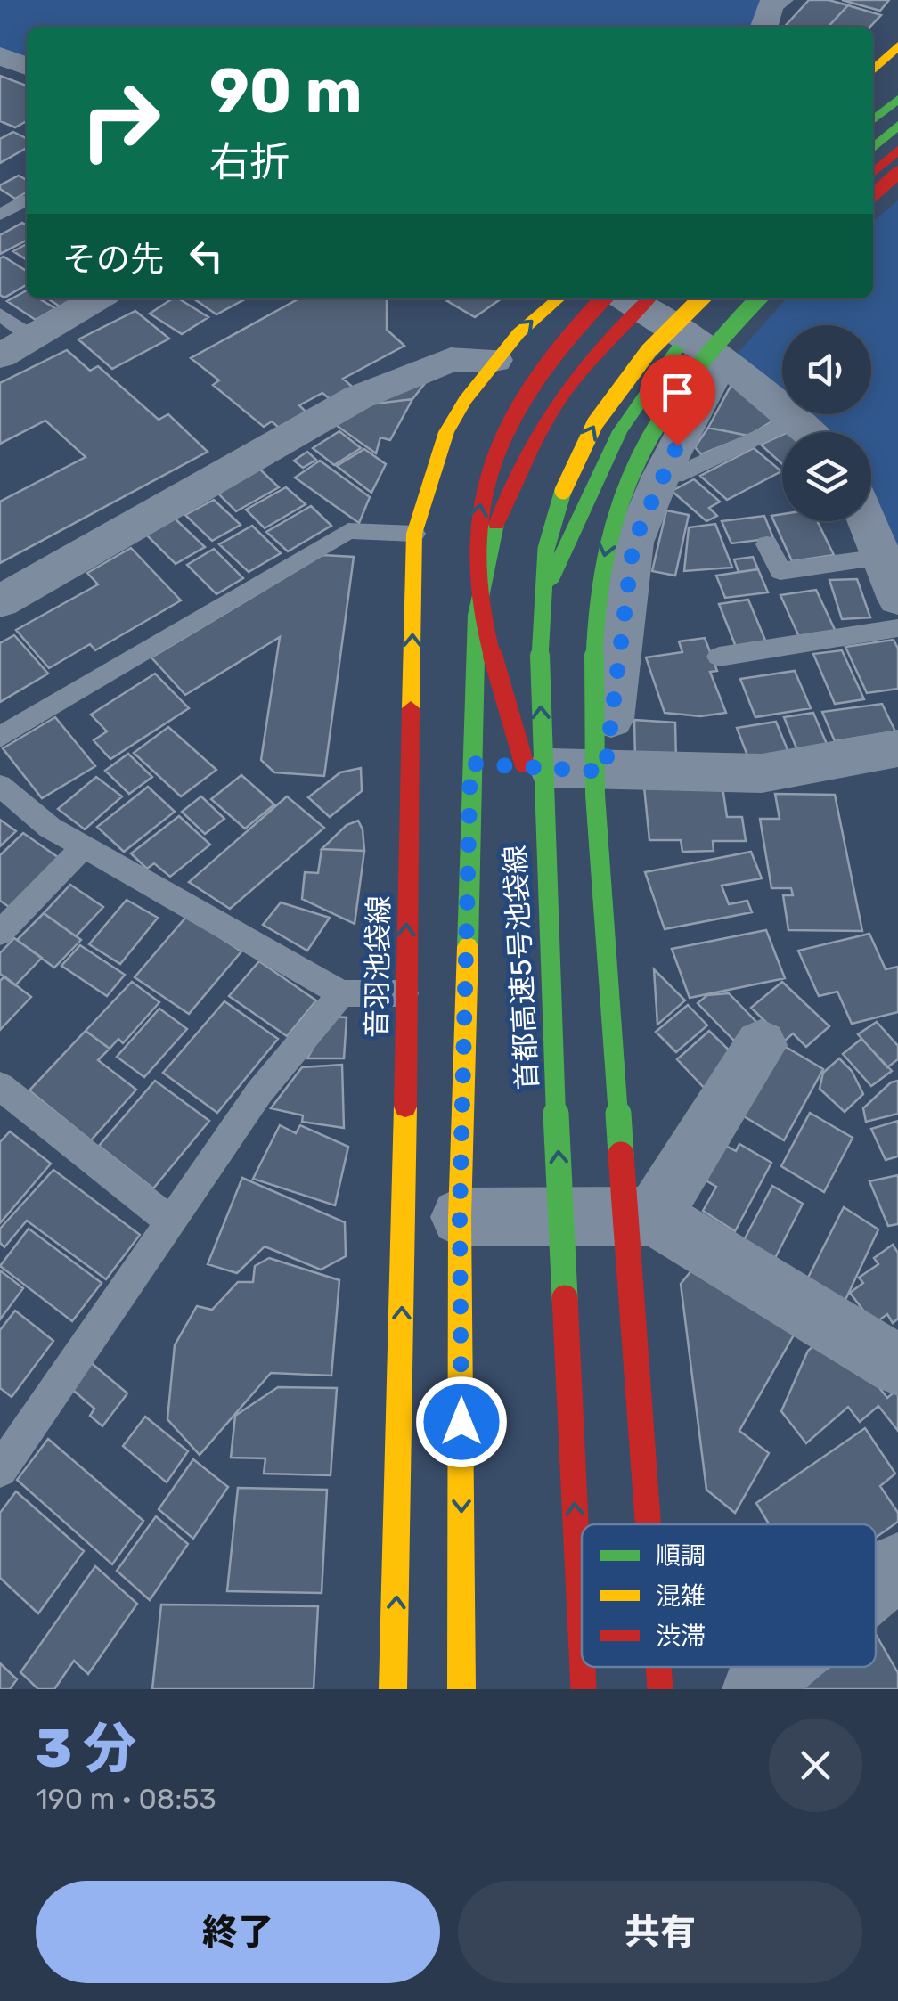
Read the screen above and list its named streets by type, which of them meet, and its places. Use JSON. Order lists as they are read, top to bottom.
{
  "streets": {
    "main road": ["音羽池袋線", "首都高速5号池袋線"]
  },
  "legend": ["順調", "混雑", "渋滞"],
  "page": {
    "turn": ["90 m", "右折"],
    "then": "その先",
    "heading": ["3 分", "190 m · 08:53"],
    "buttons": ["終了", "共有"]
  }
}
